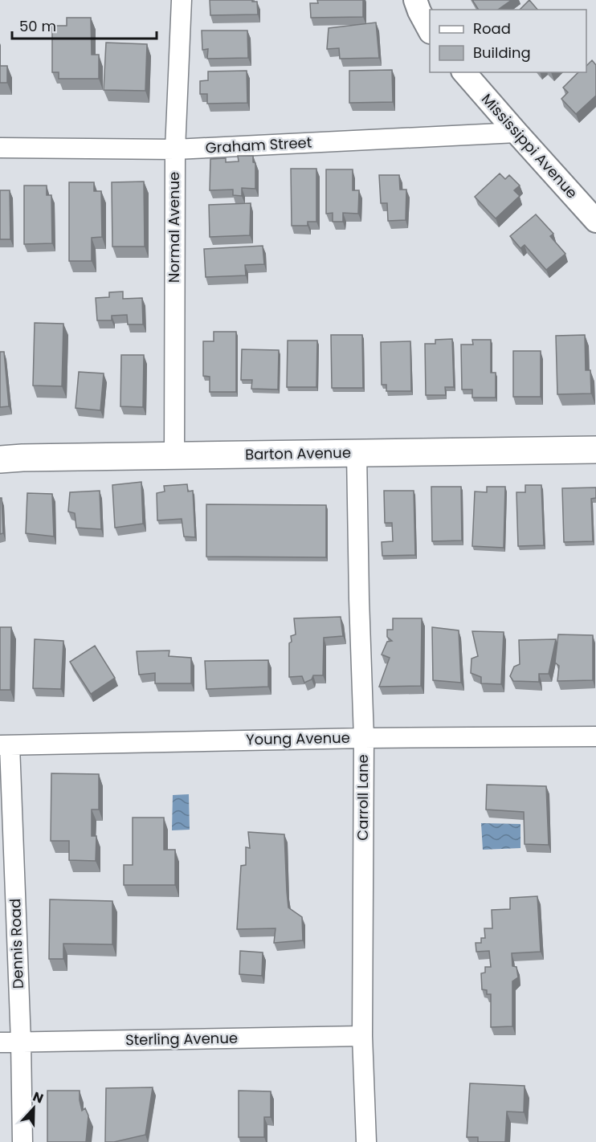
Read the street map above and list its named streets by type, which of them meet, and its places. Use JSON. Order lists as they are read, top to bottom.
{
  "streets": {
    "main road": ["Barton Avenue"],
    "street": [
      "Graham Street",
      "Mississippi Avenue",
      "Normal Avenue",
      "Young Avenue",
      "Carroll Lane",
      "Dennis Road",
      "Sterling Avenue"
    ]
  },
  "crossings": [
    ["Graham Street", "Mississippi Avenue"],
    ["Graham Street", "Normal Avenue"],
    ["Normal Avenue", "Barton Avenue"],
    ["Barton Avenue", "Carroll Lane"],
    ["Young Avenue", "Carroll Lane"],
    ["Young Avenue", "Dennis Road"],
    ["Carroll Lane", "Sterling Avenue"],
    ["Dennis Road", "Sterling Avenue"]
  ],
  "legend": ["Road", "Building"],
  "scale_bar": "50 m",
  "north": "top"
}
